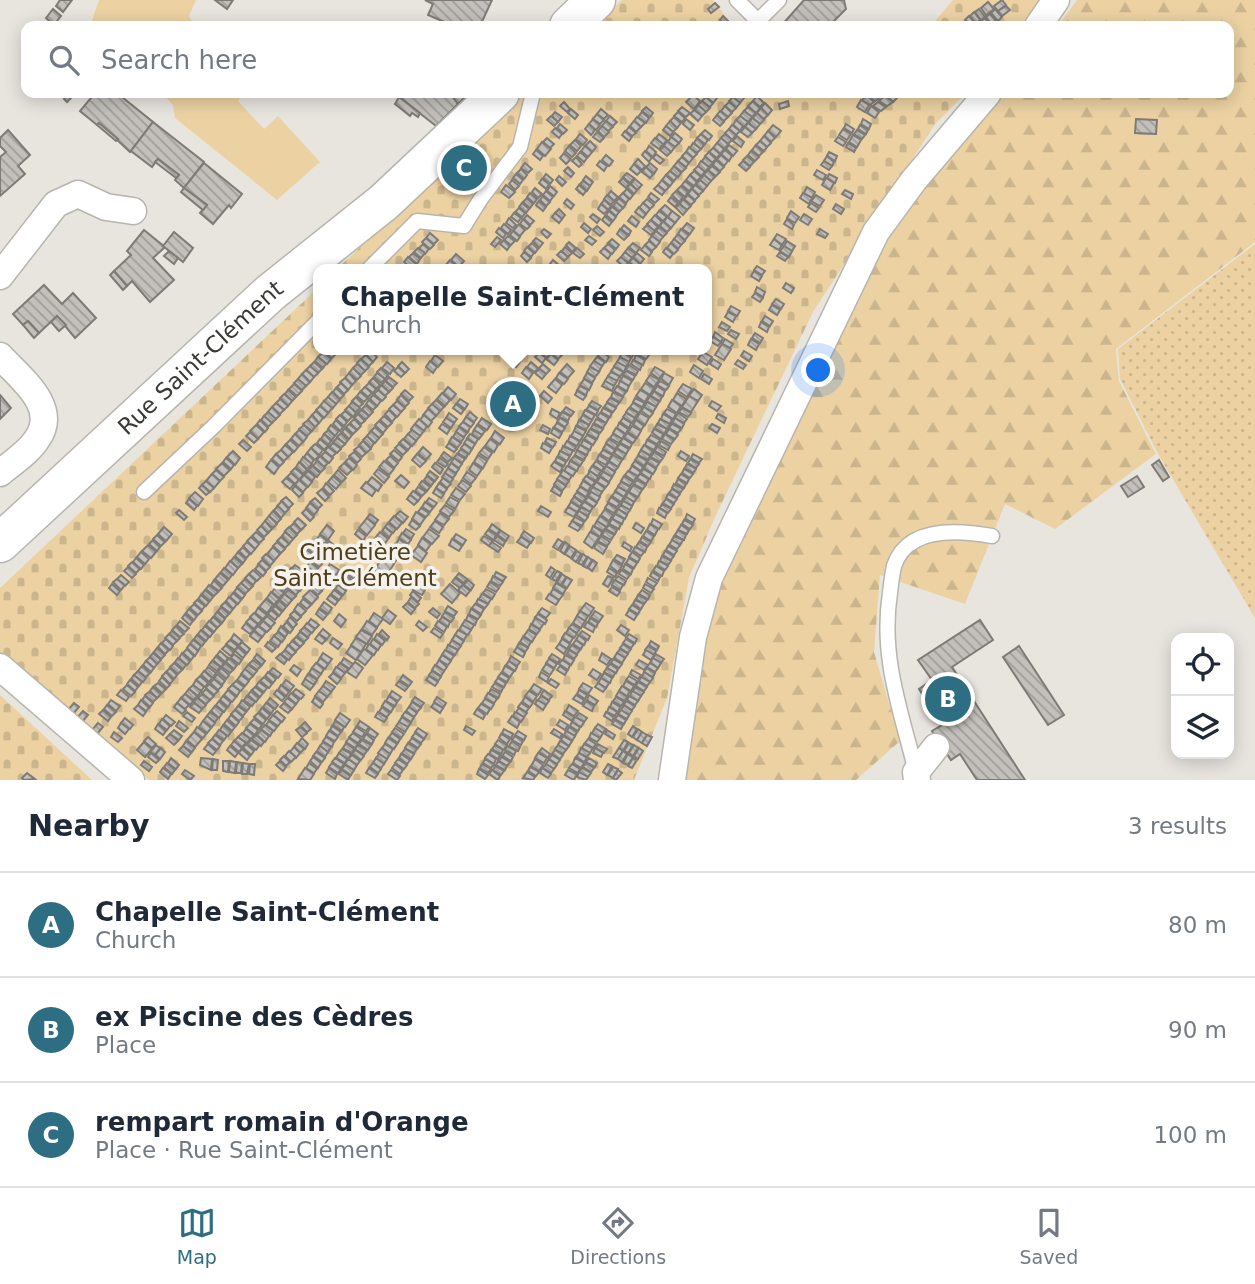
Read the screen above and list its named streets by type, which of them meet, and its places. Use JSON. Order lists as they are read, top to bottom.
{
  "streets": {
    "main road": ["Rue Saint-Clément"]
  },
  "parks": ["Cimetière Saint-Clément"],
  "page": {
    "search": "Search here",
    "pins": ["C", "A", "B"],
    "popup": ["Chapelle Saint-Clément", "Church"],
    "heading": ["Nearby", "3 results"],
    "list": [
      {
        "mark": "A",
        "name": "Chapelle Saint-Clément",
        "note": "Church",
        "value": "80 m"
      },
      {
        "mark": "B",
        "name": "ex Piscine des Cèdres",
        "note": "Place",
        "value": "90 m"
      },
      {
        "mark": "C",
        "name": "rempart romain d'Orange",
        "note": "Place · Rue Saint-Clément",
        "value": "100 m"
      }
    ],
    "nav": ["Map", "Directions", "Saved"]
  }
}
